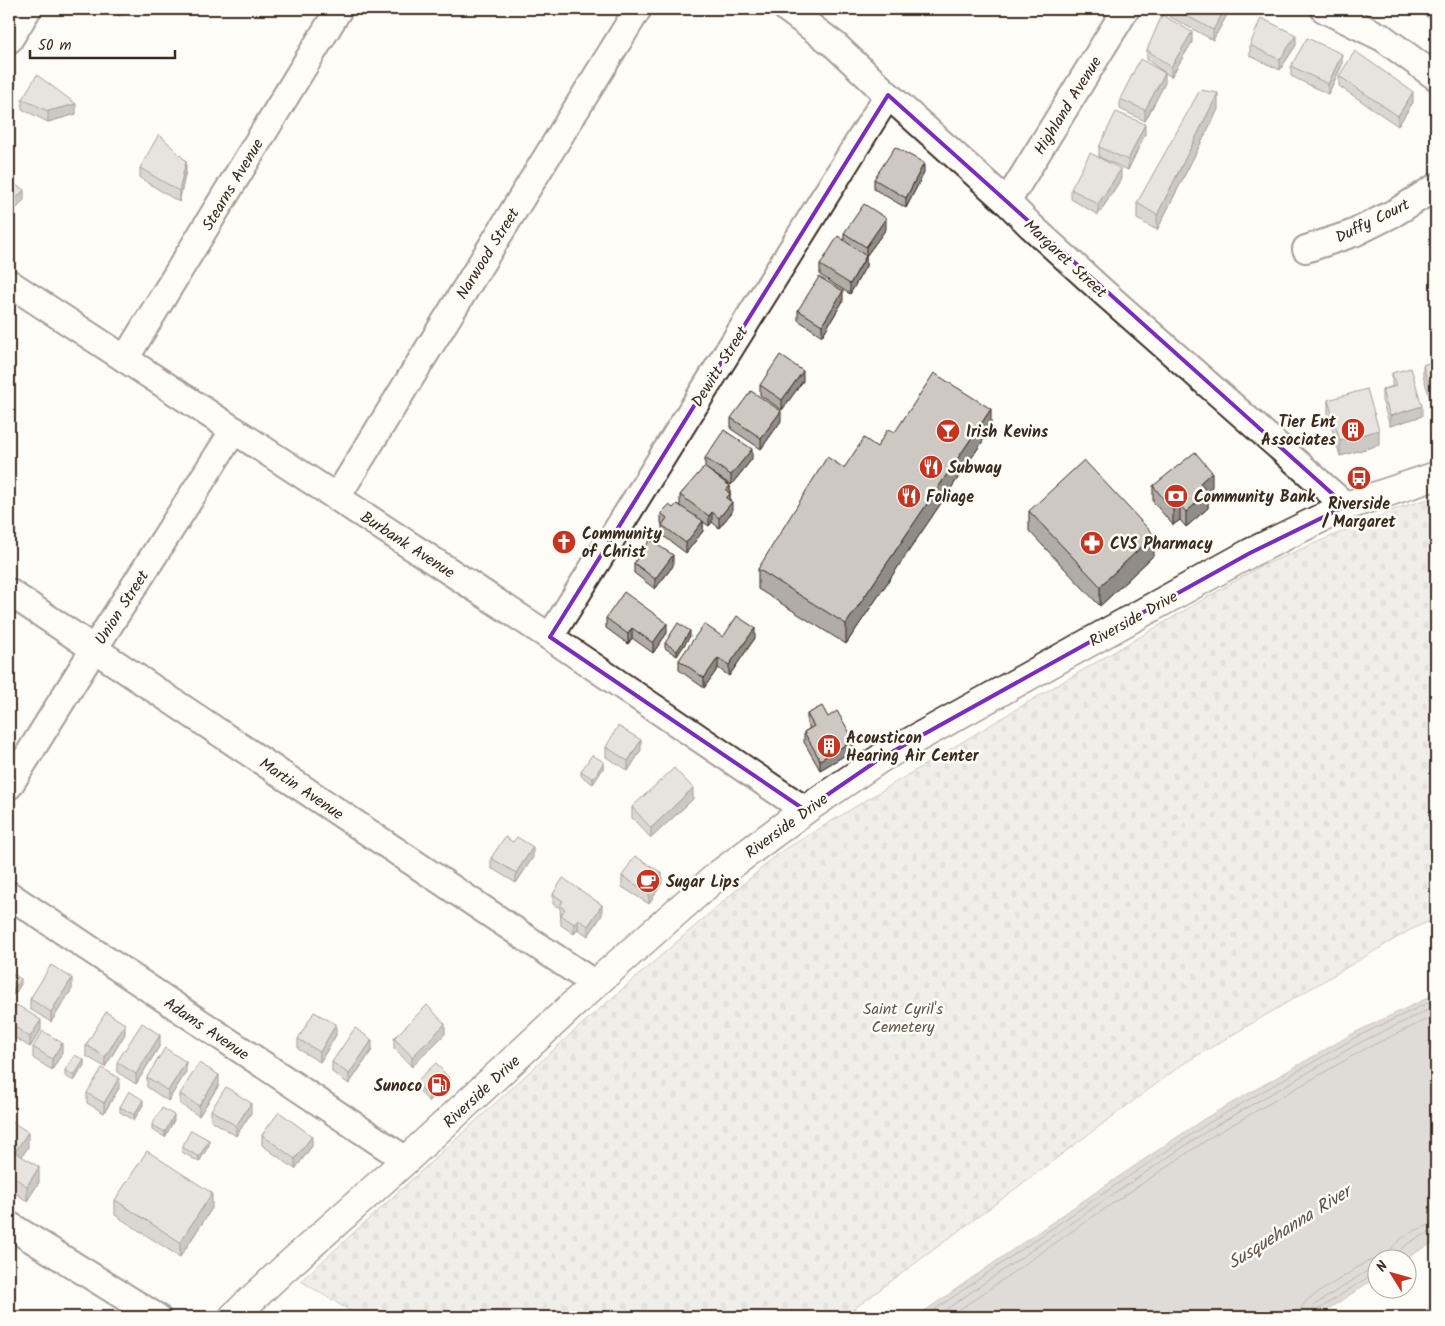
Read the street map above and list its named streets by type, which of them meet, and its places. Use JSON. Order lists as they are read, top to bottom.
{
  "streets": {
    "main road": ["Riverside Drive"],
    "street": [
      "Highland Avenue",
      "Stearns Avenue",
      "Duffy Court",
      "Narwood Street",
      "Margaret Street",
      "Dewitt Street",
      "Burbank Avenue",
      "Union Street",
      "Martin Avenue",
      "Adams Avenue"
    ]
  },
  "crossings": [
    ["Highland Avenue", "Margaret Street"],
    ["Stearns Avenue", "Burbank Avenue"],
    ["Narwood Street", "Burbank Avenue"],
    ["Margaret Street", "Dewitt Street"],
    ["Margaret Street", "Riverside Drive"],
    ["Dewitt Street", "Burbank Avenue"],
    ["Burbank Avenue", "Union Street"],
    ["Burbank Avenue", "Riverside Drive"],
    ["Union Street", "Martin Avenue"],
    ["Riverside Drive", "Martin Avenue"],
    ["Riverside Drive", "Adams Avenue"]
  ],
  "water": ["Susquehanna River"],
  "parks": ["Saint Cyril's Cemetery"],
  "places": {
    "building": ["Tier Ent Associates", "Acousticon Hearing Air Center"],
    "bar": ["Irish Kevins"],
    "restaurant": ["Subway", "Foliage"],
    "bus stop": ["Riverside / Margaret"],
    "bank": ["Community Bank"],
    "church": ["Community of Christ"],
    "pharmacy": ["CVS Pharmacy"],
    "cafe": ["Sugar Lips"],
    "fuel station": ["Sunoco"]
  },
  "scale_bar": "50 m",
  "north": "top left"
}
